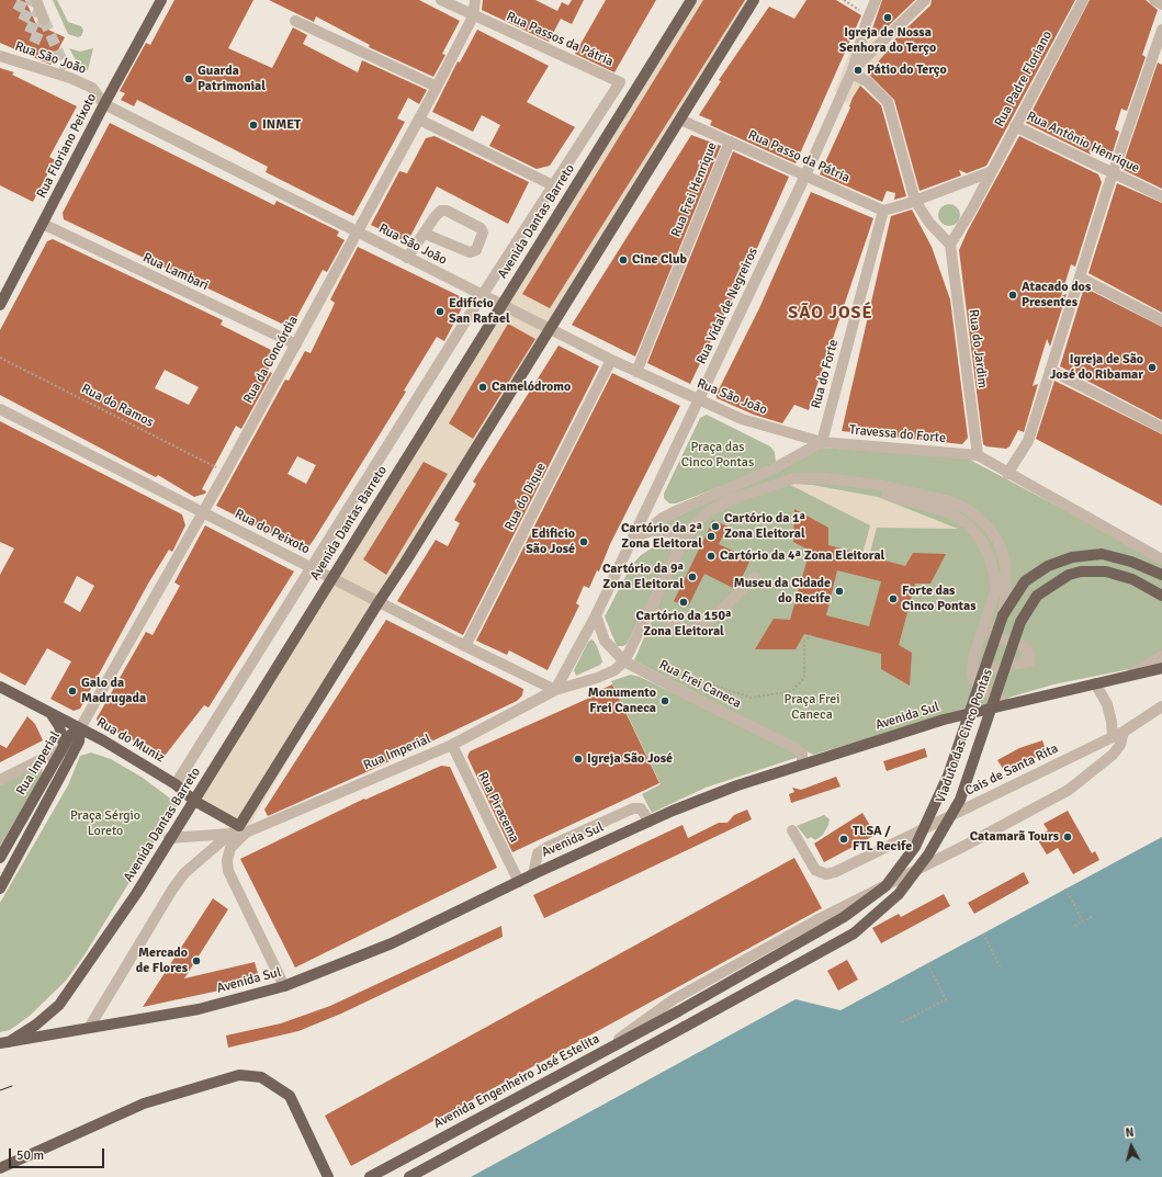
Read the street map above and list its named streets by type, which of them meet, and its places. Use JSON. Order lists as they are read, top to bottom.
{
  "streets": {
    "main road": [
      "Rua Floriano Peixoto",
      "Avenida Dantas Barreto",
      "Avenida Sul",
      "Viaduto das Cinco Pontas",
      "Rua do Muniz",
      "Rua Imperial",
      "Avenida Engenheiro José Estelita"
    ],
    "street": [
      "Rua Passos da Pátria",
      "Rua São João",
      "Rua Padre Floriano",
      "Rua Antônio Henrique",
      "Rua Passo da Pátria",
      "Rua Frei Henrique",
      "Rua Lambari",
      "Rua Vidal de Negreiros",
      "Rua do Jardim",
      "Rua da Concórdia",
      "Rua do Forte",
      "Travessa do Forte",
      "Rua do Dique",
      "Rua do Peixoto",
      "Rua Frei Caneca",
      "Cais de Santa Rita",
      "Rua Piracema"
    ],
    "path": ["Rua do Ramos"]
  },
  "crossings": [
    ["Rua Passos da Pátria", "Avenida Dantas Barreto"],
    ["Rua Passos da Pátria", "Rua da Concórdia"],
    ["Rua São João", "Rua Floriano Peixoto"],
    ["Rua São João", "Rua Frei Henrique"],
    ["Rua São João", "Avenida Dantas Barreto"],
    ["Rua São João", "Rua Vidal de Negreiros"],
    ["Rua São João", "Rua da Concórdia"],
    ["Rua São João", "Rua do Forte"],
    ["Rua São João", "Travessa do Forte"],
    ["Rua São João", "Rua do Dique"],
    ["Rua Padre Floriano", "Rua Antônio Henrique"],
    ["Rua Padre Floriano", "Rua do Jardim"],
    ["Rua Floriano Peixoto", "Rua Lambari"],
    ["Rua Passo da Pátria", "Rua Frei Henrique"],
    ["Rua Passo da Pátria", "Rua Vidal de Negreiros"],
    ["Rua Passo da Pátria", "Rua do Forte"],
    ["Avenida Dantas Barreto", "Rua do Peixoto"],
    ["Avenida Dantas Barreto", "Avenida Sul"],
    ["Avenida Dantas Barreto", "Rua do Muniz"],
    ["Rua Lambari", "Rua da Concórdia"],
    ["Rua Vidal de Negreiros", "Rua do Peixoto"],
    ["Rua Vidal de Negreiros", "Rua Frei Caneca"],
    ["Rua Vidal de Negreiros", "Rua Imperial"],
    ["Rua do Jardim", "Travessa do Forte"],
    ["Rua da Concórdia", "Rua do Ramos"],
    ["Rua da Concórdia", "Rua do Peixoto"],
    ["Rua da Concórdia", "Rua do Muniz"],
    ["Rua da Concórdia", "Rua Imperial"],
    ["Rua do Forte", "Travessa do Forte"],
    ["Rua do Dique", "Rua do Peixoto"],
    ["Rua do Peixoto", "Rua Imperial"],
    ["Rua Frei Caneca", "Avenida Sul"],
    ["Avenida Sul", "Rua Piracema"],
    ["Viaduto das Cinco Pontas", "Avenida Engenheiro José Estelita"],
    ["Rua do Muniz", "Rua Imperial"],
    ["Rua Imperial", "Rua Piracema"]
  ],
  "districts": ["SÃO JOSÉ"],
  "parks": ["Praça das Cinco Pontas", "Praça Frei Caneca", "Praça Sérgio Loreto"],
  "places": [
    "Igreja de Nossa Senhora do Terço",
    "Pátio do Terço",
    "Guarda Patrimonial",
    "INMET",
    "Cine Club",
    "Atacado dos Presentes",
    "Edifício San Rafael",
    "Igreja de São José do Ribamar",
    "Camelódromo",
    "Cartório da 1ª Zona Eleitoral",
    "Cartório da 2ª Zona Eleitoral",
    "Edificio São José",
    "Cartório da 4ª Zona Eleitoral",
    "Cartório da 9ª Zona Eleitoral",
    "Museu da Cidade do Recife",
    "Forte das Cinco Pontas",
    "Cartório da 150ª Zona Eleitoral",
    "Galo da Madrugada",
    "Monumento Frei Caneca",
    "Igreja São José",
    "Catamarã Tours",
    "TLSA / FTL Recife",
    "Mercado de Flores"
  ],
  "scale_bar": "50 m",
  "north": "top"
}
